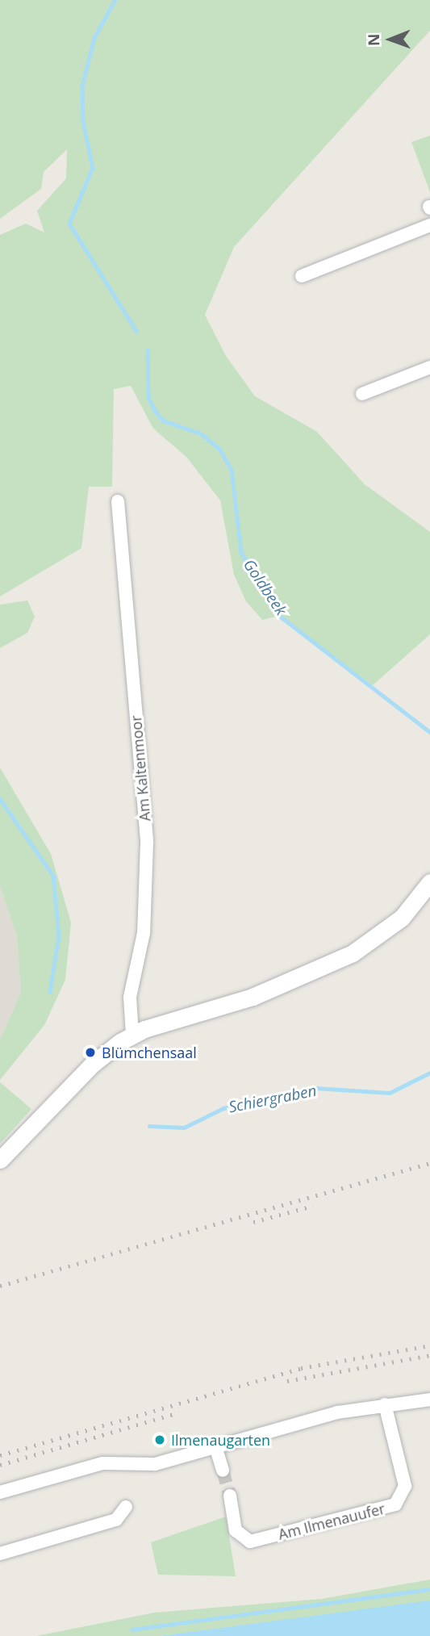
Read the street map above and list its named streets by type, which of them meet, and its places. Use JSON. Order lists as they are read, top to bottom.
{
  "streets": {
    "street": ["Am Kaltenmoor", "Am Ilmenauufer"]
  },
  "water": ["Goldbeek", "Schiergraben"],
  "places": ["Blümchensaal", "Ilmenaugarten"],
  "north": "left"
}
